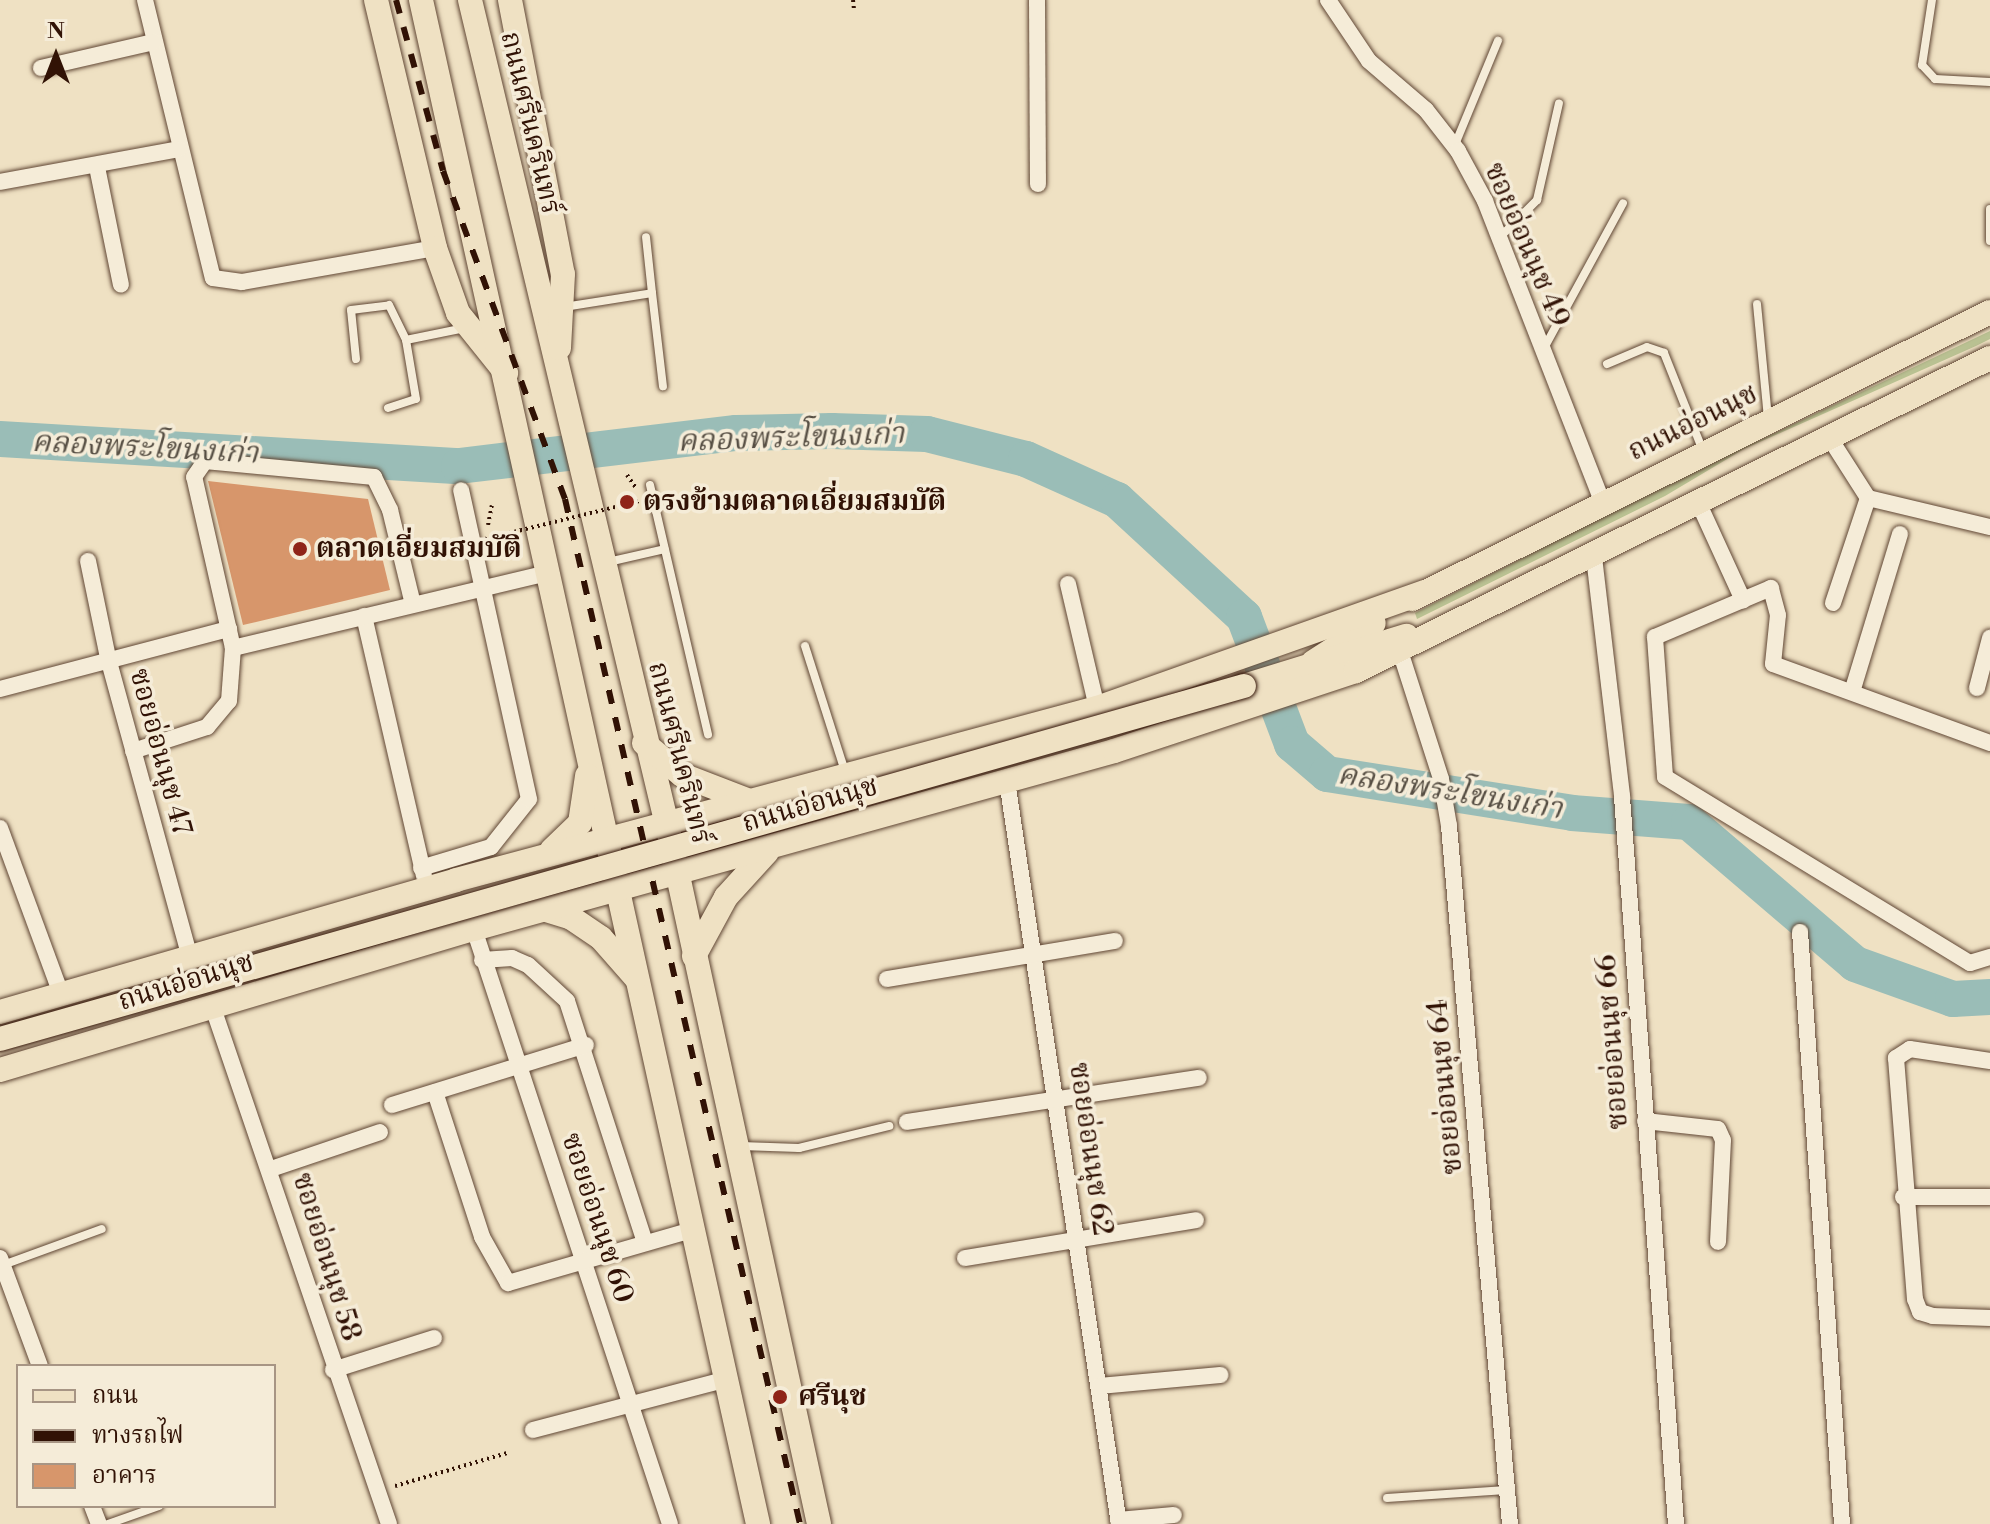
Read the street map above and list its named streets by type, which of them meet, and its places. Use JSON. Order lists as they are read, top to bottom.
{
  "streets": {
    "main road": ["ถนนศรีนครินทร์", "ถนนอ่อนนุช"],
    "street": [
      "ซอยอ่อนนุช 49",
      "ซอยอ่อนนุช 47",
      "ซอยอ่อนนุช 66",
      "ซอยอ่อนนุช 64",
      "ซอยอ่อนนุช 62",
      "ซอยอ่อนนุช 60",
      "ซอยอ่อนนุช 58"
    ]
  },
  "crossings": [
    ["ถนนศรีนครินทร์", "ถนนอ่อนนุช"],
    ["ซอยอ่อนนุช 49", "ถนนอ่อนนุช"],
    ["ถนนอ่อนนุช", "ซอยอ่อนนุช 47"],
    ["ถนนอ่อนนุช", "ซอยอ่อนนุช 66"],
    ["ถนนอ่อนนุช", "ซอยอ่อนนุช 64"],
    ["ถนนอ่อนนุช", "ซอยอ่อนนุช 62"],
    ["ถนนอ่อนนุช", "ซอยอ่อนนุช 60"],
    ["ถนนอ่อนนุช", "ซอยอ่อนนุช 58"]
  ],
  "water": ["คลองพระโขนงเก่า"],
  "places": ["ตรงข้ามตลาดเอี่ยมสมบัติ", "ตลาดเอี่ยมสมบัติ", "ศรีนุช"],
  "legend": ["ถนน", "ทางรถไฟ", "อาคาร"],
  "north": "top"
}
